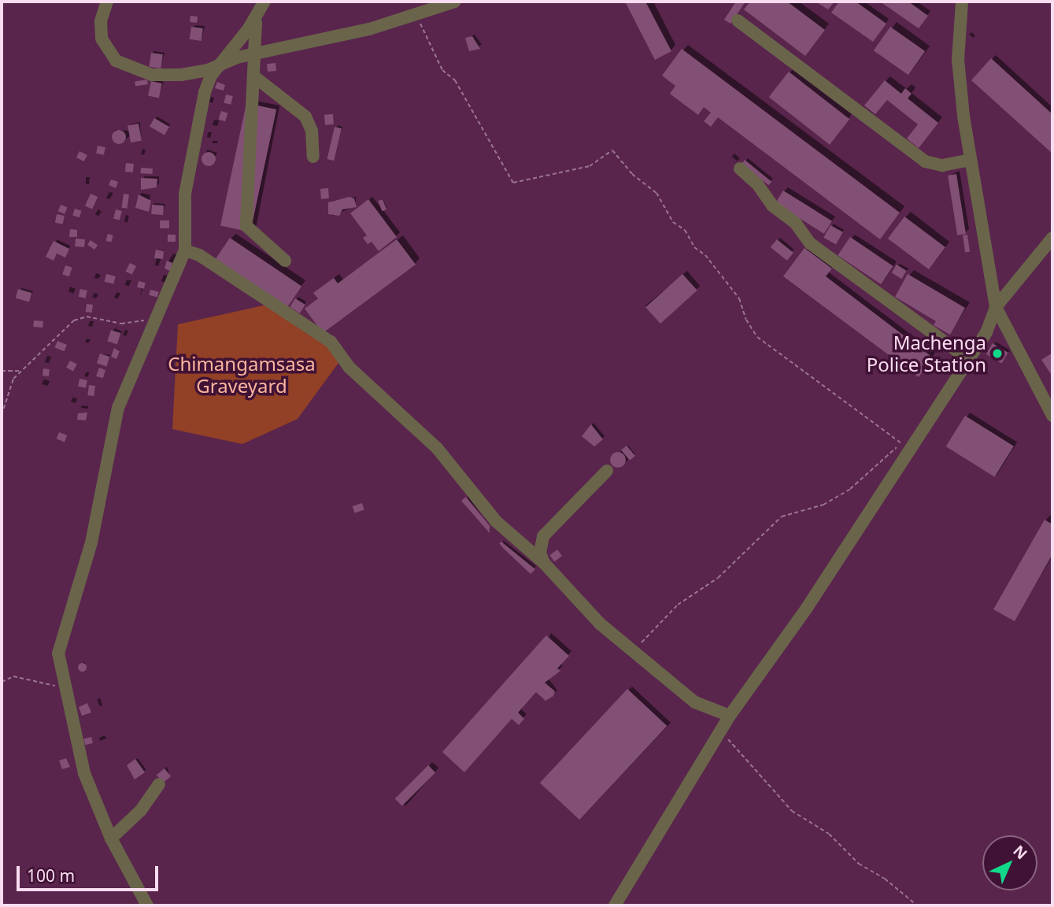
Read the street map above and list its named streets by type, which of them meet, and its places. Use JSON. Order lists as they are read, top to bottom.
{
  "parks": ["Chimangamsasa Graveyard"],
  "places": ["Machenga Police Station"],
  "scale_bar": "100 m",
  "north": "top right"
}
